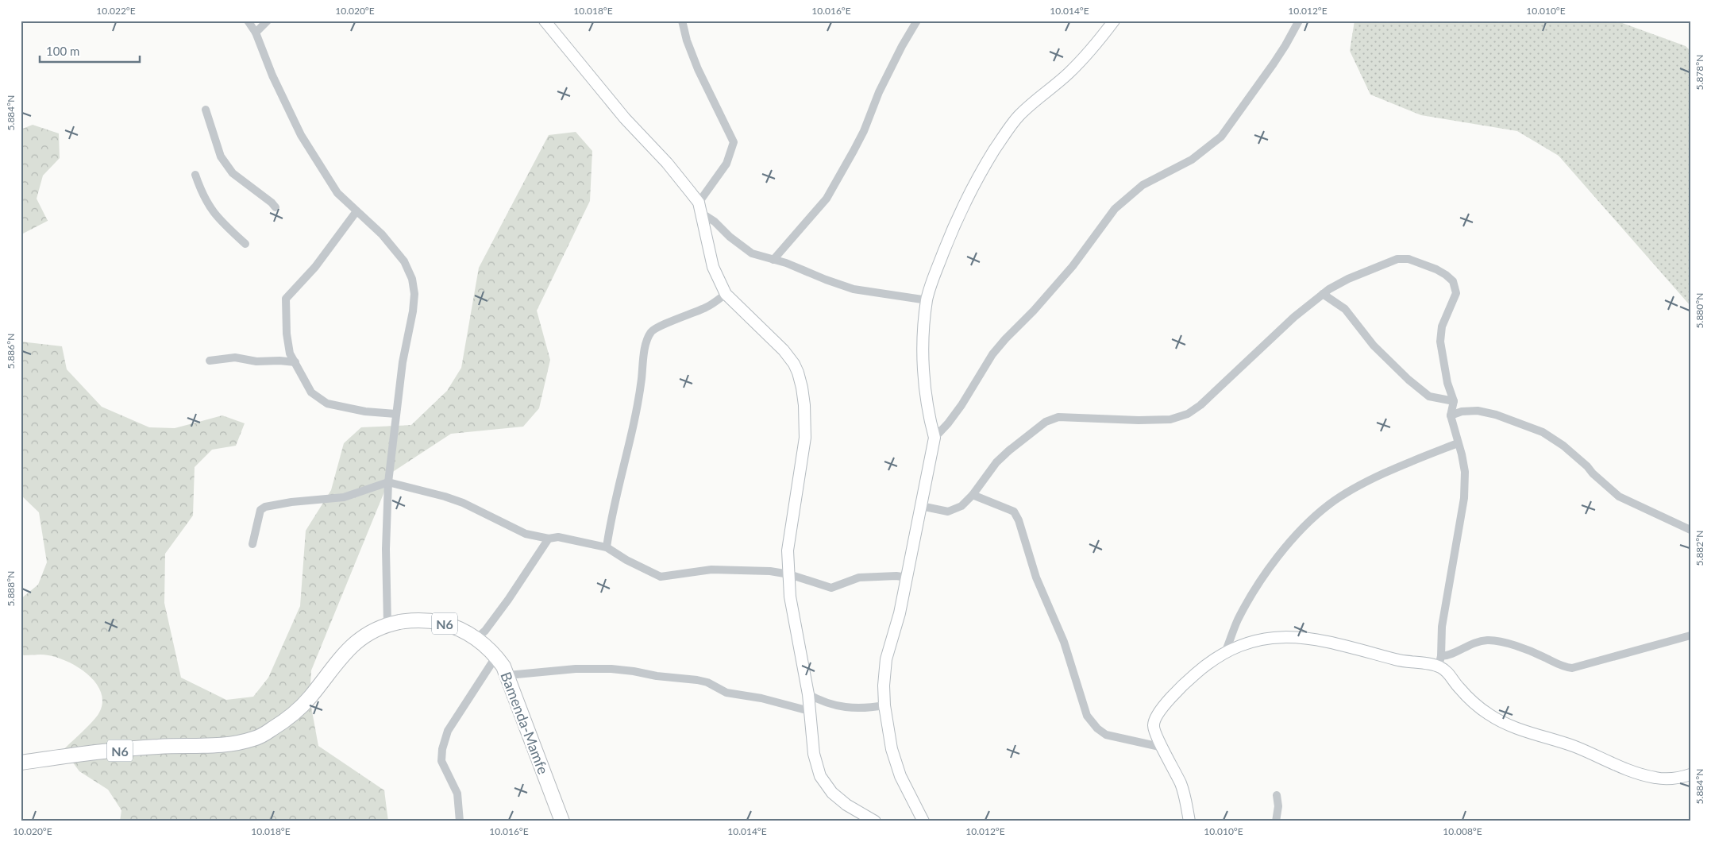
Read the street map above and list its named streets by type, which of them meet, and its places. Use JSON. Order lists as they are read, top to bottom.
{
  "streets": {
    "highway": ["N6", "Bamenda-Mamfe"]
  },
  "scale_bar": "100 m",
  "coordinates": [
    "10.022°E",
    "10.020°E",
    "10.018°E",
    "10.016°E",
    "10.014°E",
    "10.012°E",
    "10.010°E",
    "5.878°N",
    "5.884°N",
    "5.880°N",
    "5.886°N",
    "5.882°N",
    "5.888°N",
    "10.008°E"
  ]
}
